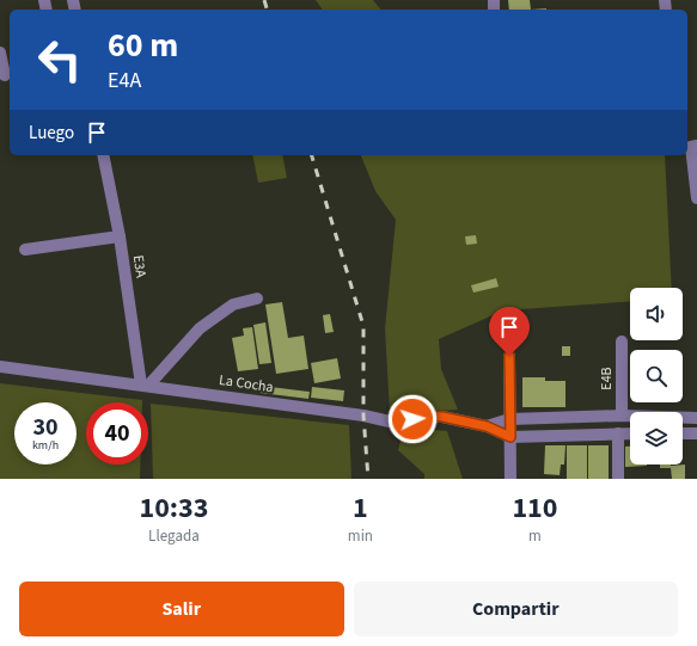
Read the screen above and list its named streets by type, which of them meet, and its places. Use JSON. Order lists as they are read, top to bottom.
{
  "streets": {
    "street": ["E3A", "E4B", "La Cocha"]
  },
  "crossings": [
    ["E3A", "La Cocha"],
    ["E4B", "La Cocha"]
  ],
  "page": {
    "turn": ["60 m", "E4A"],
    "then": "Luego",
    "speed": "30 km/h",
    "limit": "40",
    "eta": [
      "10:33",
      "Llegada",
      "1",
      "min",
      "110",
      "m"
    ],
    "buttons": ["Salir", "Compartir"]
  }
}
